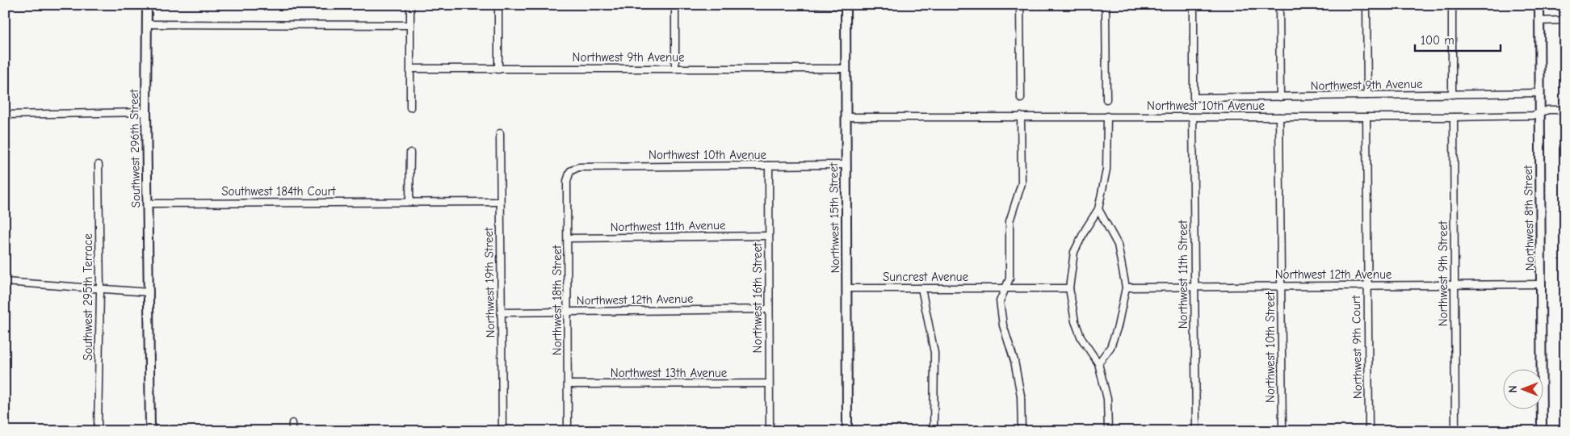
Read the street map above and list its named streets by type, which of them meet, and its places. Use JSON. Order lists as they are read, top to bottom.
{
  "streets": {
    "street": [
      "Northwest 9th Avenue",
      "Northwest 10th Avenue",
      "Southwest 296th Street",
      "Southwest 184th Court",
      "Northwest 15th Street",
      "Northwest 8th Street",
      "Northwest 11th Avenue",
      "Northwest 9th Street",
      "Northwest 11th Street",
      "Northwest 12th Avenue",
      "Suncrest Avenue",
      "Northwest 19th Street",
      "Southwest 295th Terrace",
      "Northwest 16th Street",
      "Northwest 18th Street",
      "Northwest 10th Street",
      "Northwest 9th Court",
      "Northwest 13th Avenue"
    ]
  },
  "crossings": [
    ["Northwest 9th Avenue", "Northwest 15th Street"],
    ["Northwest 9th Avenue", "Northwest 8th Street"],
    ["Northwest 10th Avenue", "Northwest 15th Street"],
    ["Northwest 10th Avenue", "Northwest 8th Street"],
    ["Northwest 10th Avenue", "Northwest 9th Street"],
    ["Northwest 10th Avenue", "Northwest 11th Street"],
    ["Northwest 10th Avenue", "Northwest 16th Street"],
    ["Northwest 10th Avenue", "Northwest 18th Street"],
    ["Northwest 10th Avenue", "Northwest 10th Street"],
    ["Northwest 10th Avenue", "Northwest 9th Court"],
    ["Southwest 296th Street", "Southwest 184th Court"],
    ["Southwest 184th Court", "Northwest 19th Street"],
    ["Northwest 15th Street", "Suncrest Avenue"],
    ["Northwest 8th Street", "Northwest 12th Avenue"],
    ["Northwest 11th Avenue", "Northwest 16th Street"],
    ["Northwest 11th Avenue", "Northwest 18th Street"],
    ["Northwest 9th Street", "Northwest 12th Avenue"],
    ["Northwest 11th Street", "Northwest 12th Avenue"],
    ["Northwest 12th Avenue", "Northwest 19th Street"],
    ["Northwest 12th Avenue", "Northwest 16th Street"],
    ["Northwest 12th Avenue", "Northwest 18th Street"],
    ["Northwest 12th Avenue", "Northwest 10th Street"],
    ["Northwest 12th Avenue", "Northwest 9th Court"],
    ["Northwest 16th Street", "Northwest 13th Avenue"],
    ["Northwest 18th Street", "Northwest 13th Avenue"]
  ],
  "scale_bar": "100 m",
  "north": "left"
}
